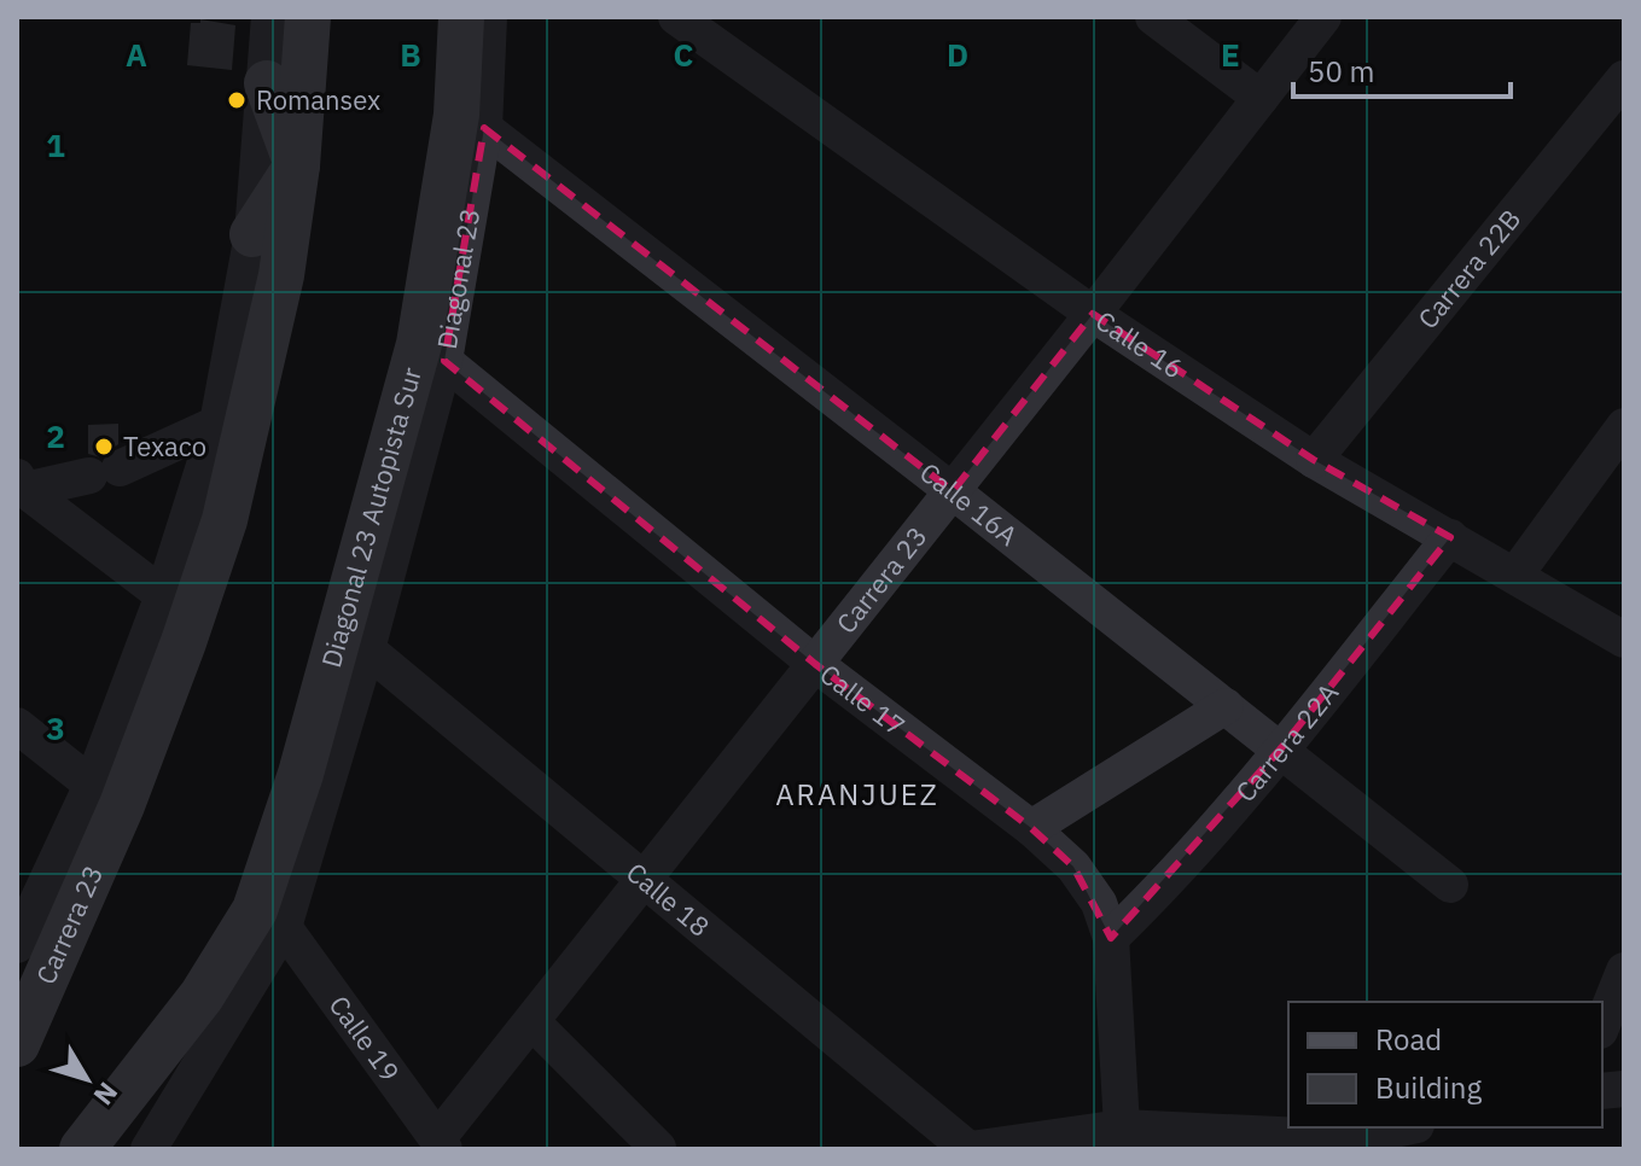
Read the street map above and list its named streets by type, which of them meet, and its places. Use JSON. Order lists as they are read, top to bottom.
{
  "streets": {
    "main road": ["Diagonal 23 Autopista Sur", "Carrera 23"],
    "street": [
      "Carrera 22B",
      "Diagonal 23",
      "Calle 16",
      "Calle 16A",
      "Calle 17",
      "Carrera 22A",
      "Calle 18",
      "Calle 19"
    ]
  },
  "crossings": [
    ["Carrera 22B", "Calle 16"],
    ["Diagonal 23", "Calle 16A"],
    ["Diagonal 23", "Diagonal 23 Autopista Sur"],
    ["Diagonal 23", "Calle 17"],
    ["Diagonal 23", "Calle 18"],
    ["Diagonal 23", "Calle 19"],
    ["Calle 16", "Carrera 23"],
    ["Calle 16", "Carrera 22A"],
    ["Calle 16A", "Carrera 23"],
    ["Calle 16A", "Carrera 22A"],
    ["Diagonal 23 Autopista Sur", "Calle 19"],
    ["Carrera 23", "Calle 17"],
    ["Carrera 23", "Calle 18"],
    ["Carrera 23", "Calle 19"],
    ["Calle 17", "Carrera 22A"]
  ],
  "districts": ["ARANJUEZ"],
  "places": ["Romansex", "Texaco"],
  "legend": ["Road", "Building"],
  "scale_bar": "50 m",
  "north": "bottom right",
  "grid": {
    "columns": [
      "A",
      "B",
      "C",
      "D",
      "E"
    ],
    "rows": ["1", "2", "3"]
  }
}
